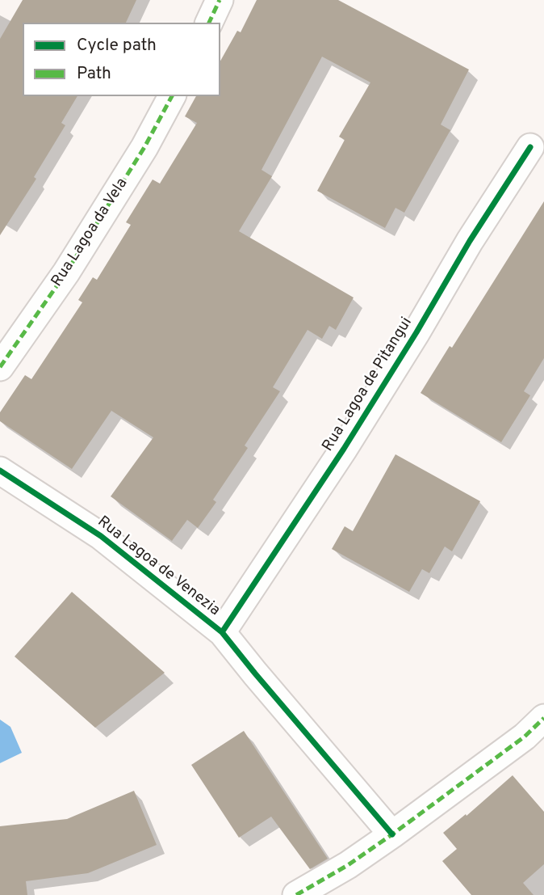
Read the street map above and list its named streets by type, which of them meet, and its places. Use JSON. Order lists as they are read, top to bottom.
{
  "streets": {
    "street": ["Rua Lagoa da Vela", "Rua Lagoa de Pitangui", "Rua Lagoa de Venezia"]
  },
  "crossings": [
    ["Rua Lagoa de Pitangui", "Rua Lagoa de Venezia"]
  ],
  "legend": ["Cycle path", "Path"]
}
